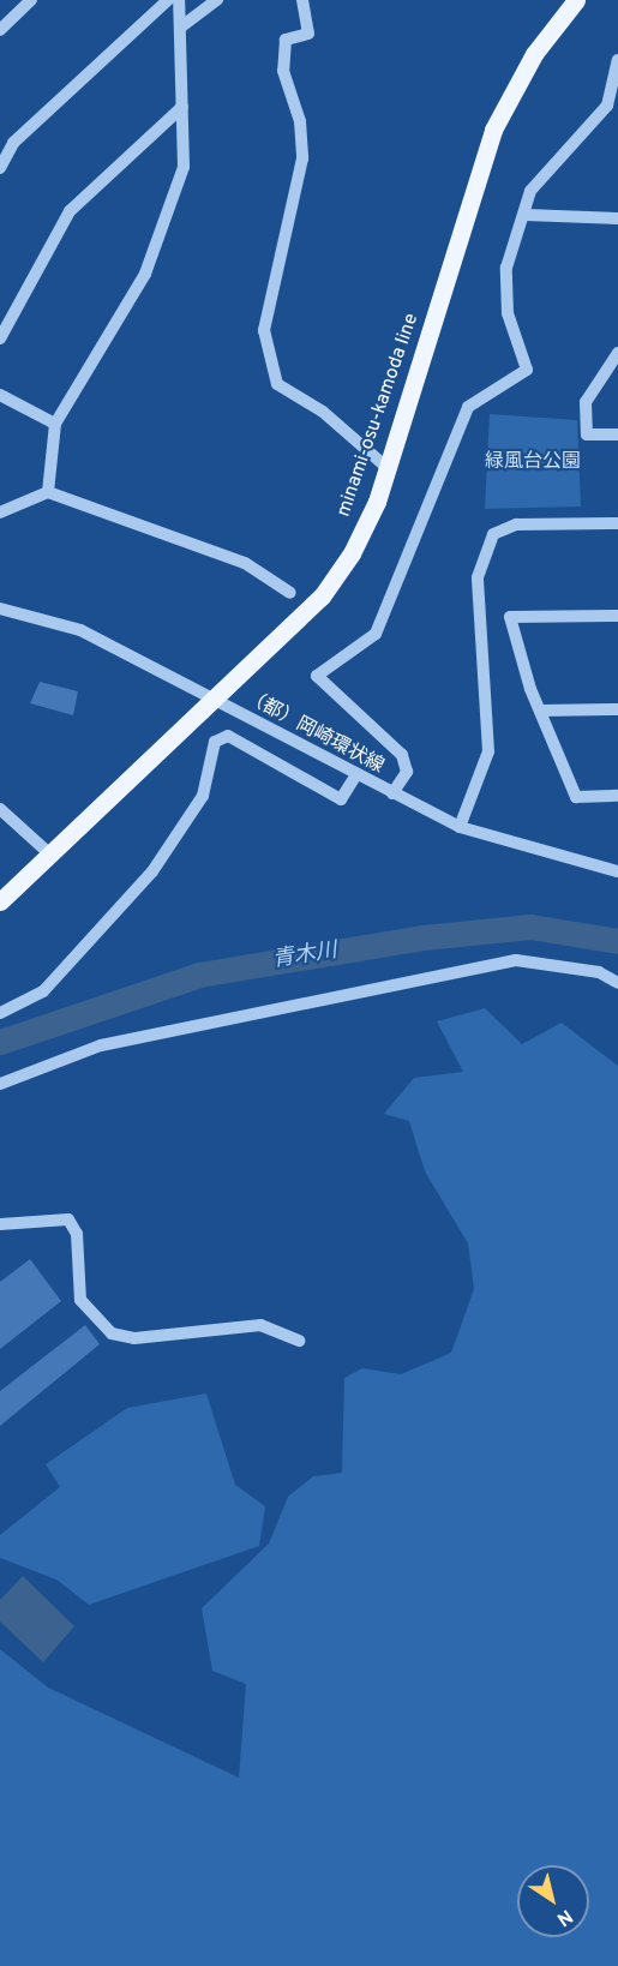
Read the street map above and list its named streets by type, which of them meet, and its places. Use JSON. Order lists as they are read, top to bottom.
{
  "streets": {
    "main road": ["minami-osu-kamoda line"],
    "street": ["（都）岡崎環状線"]
  },
  "crossings": [
    ["minami-osu-kamoda line", "（都）岡崎環状線"]
  ],
  "water": ["青木川"],
  "parks": ["緑風台公園"],
  "north": "bottom right"
}
